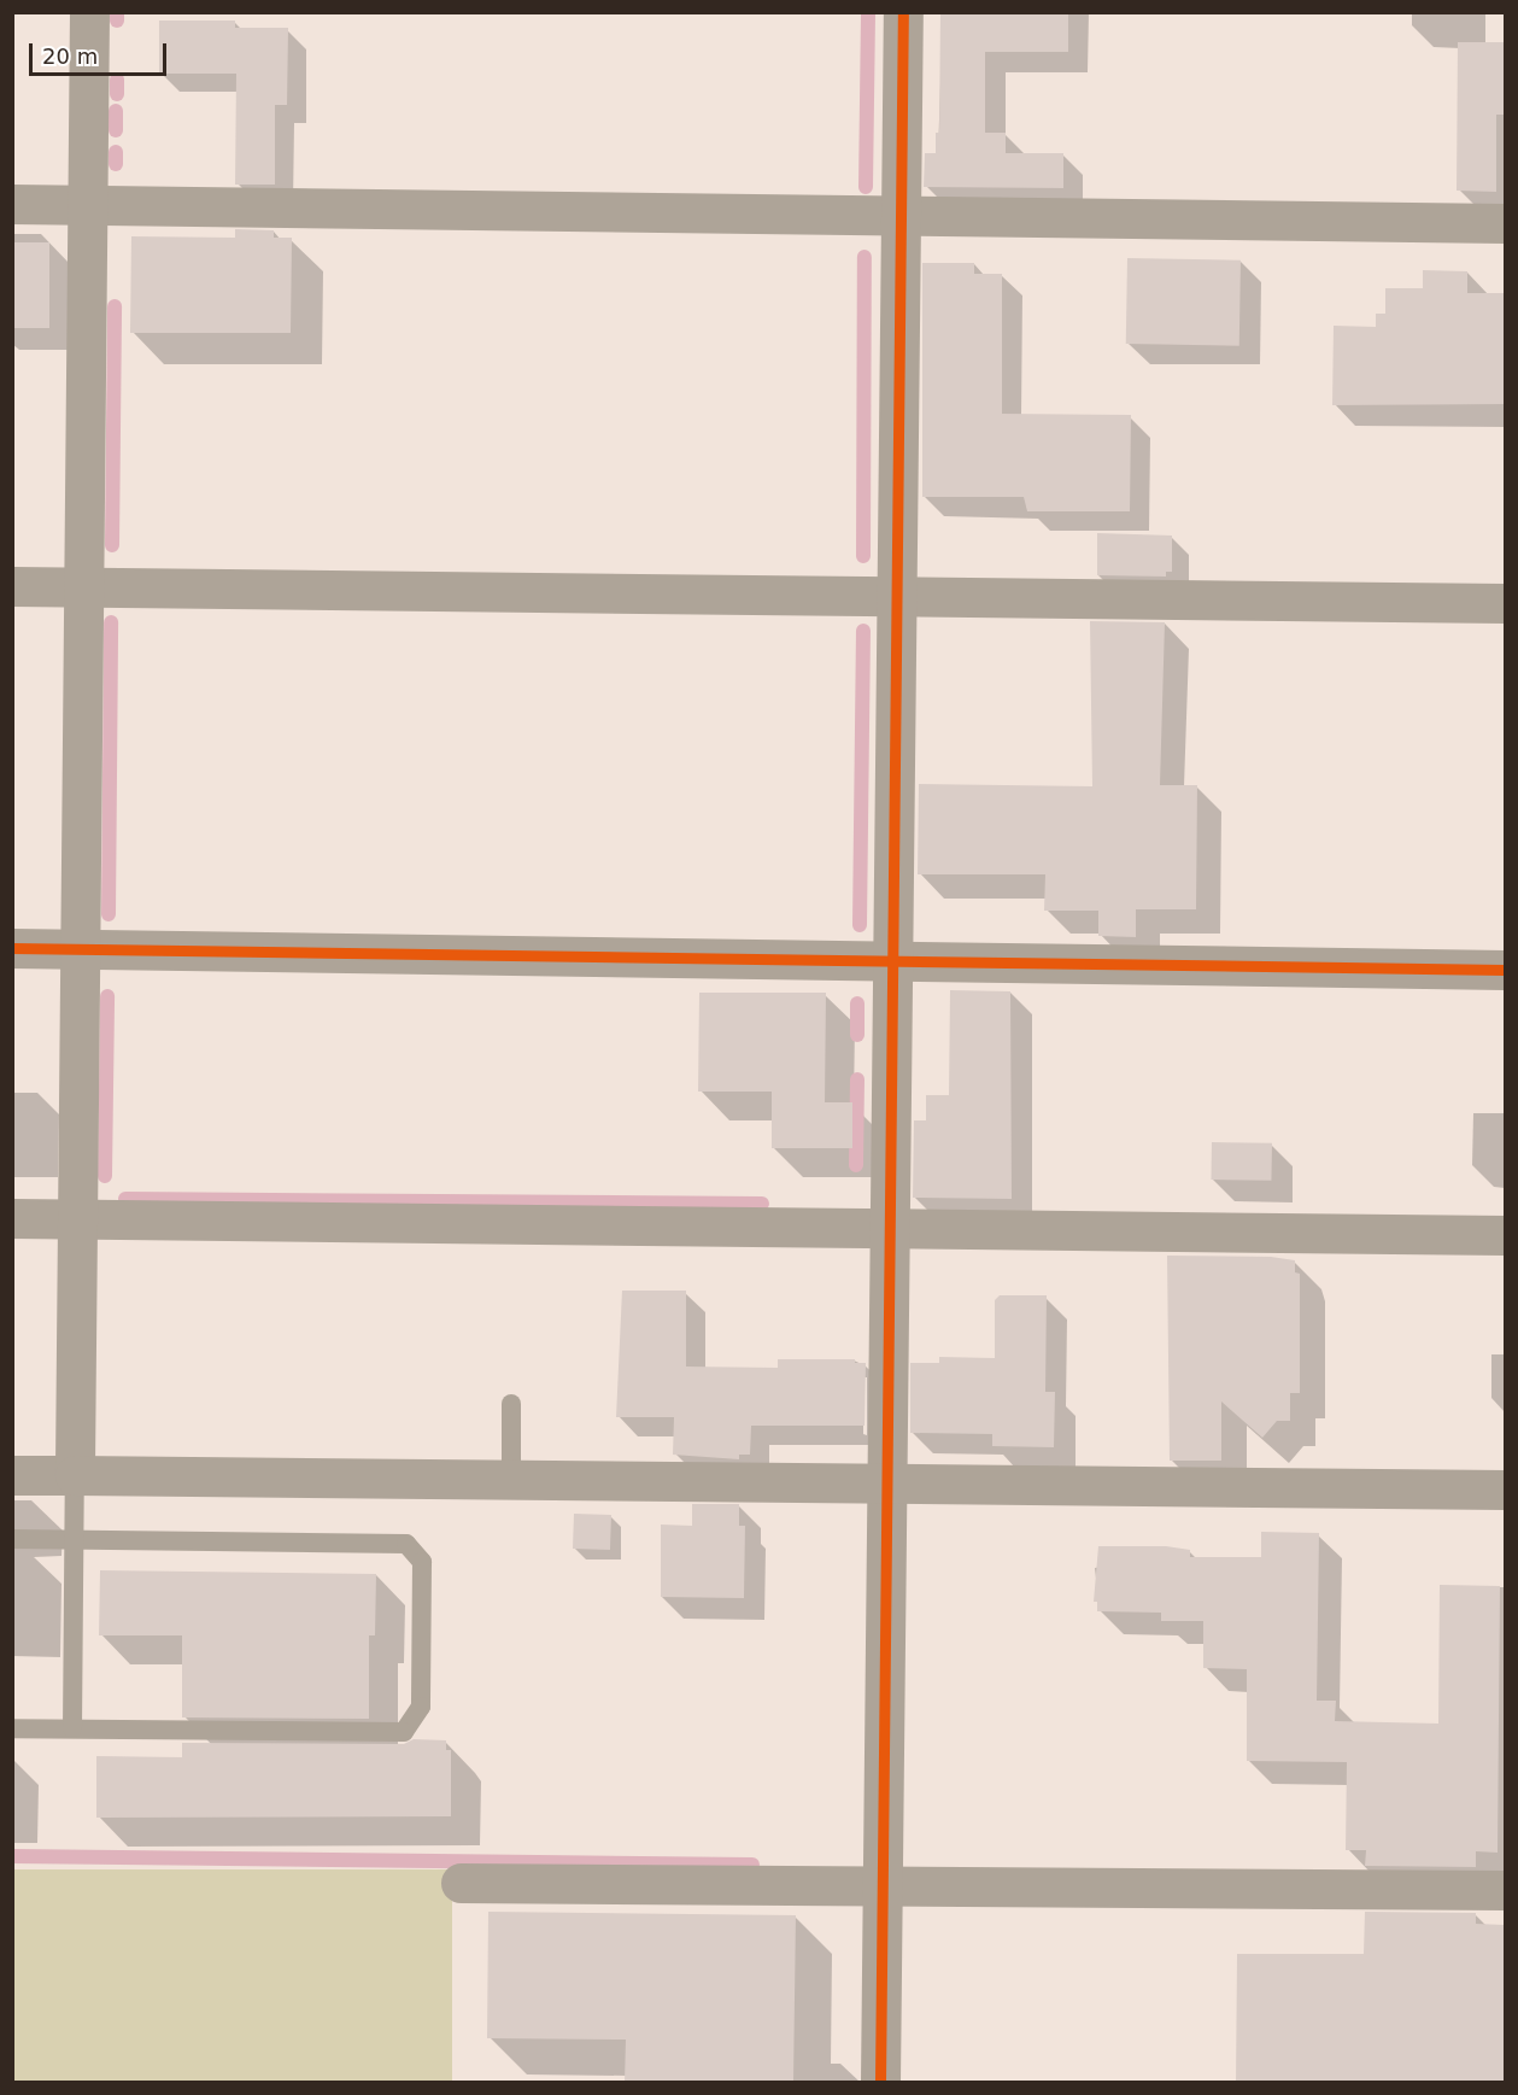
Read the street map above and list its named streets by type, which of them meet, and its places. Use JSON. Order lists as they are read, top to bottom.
{
  "scale_bar": "20 m"
}
